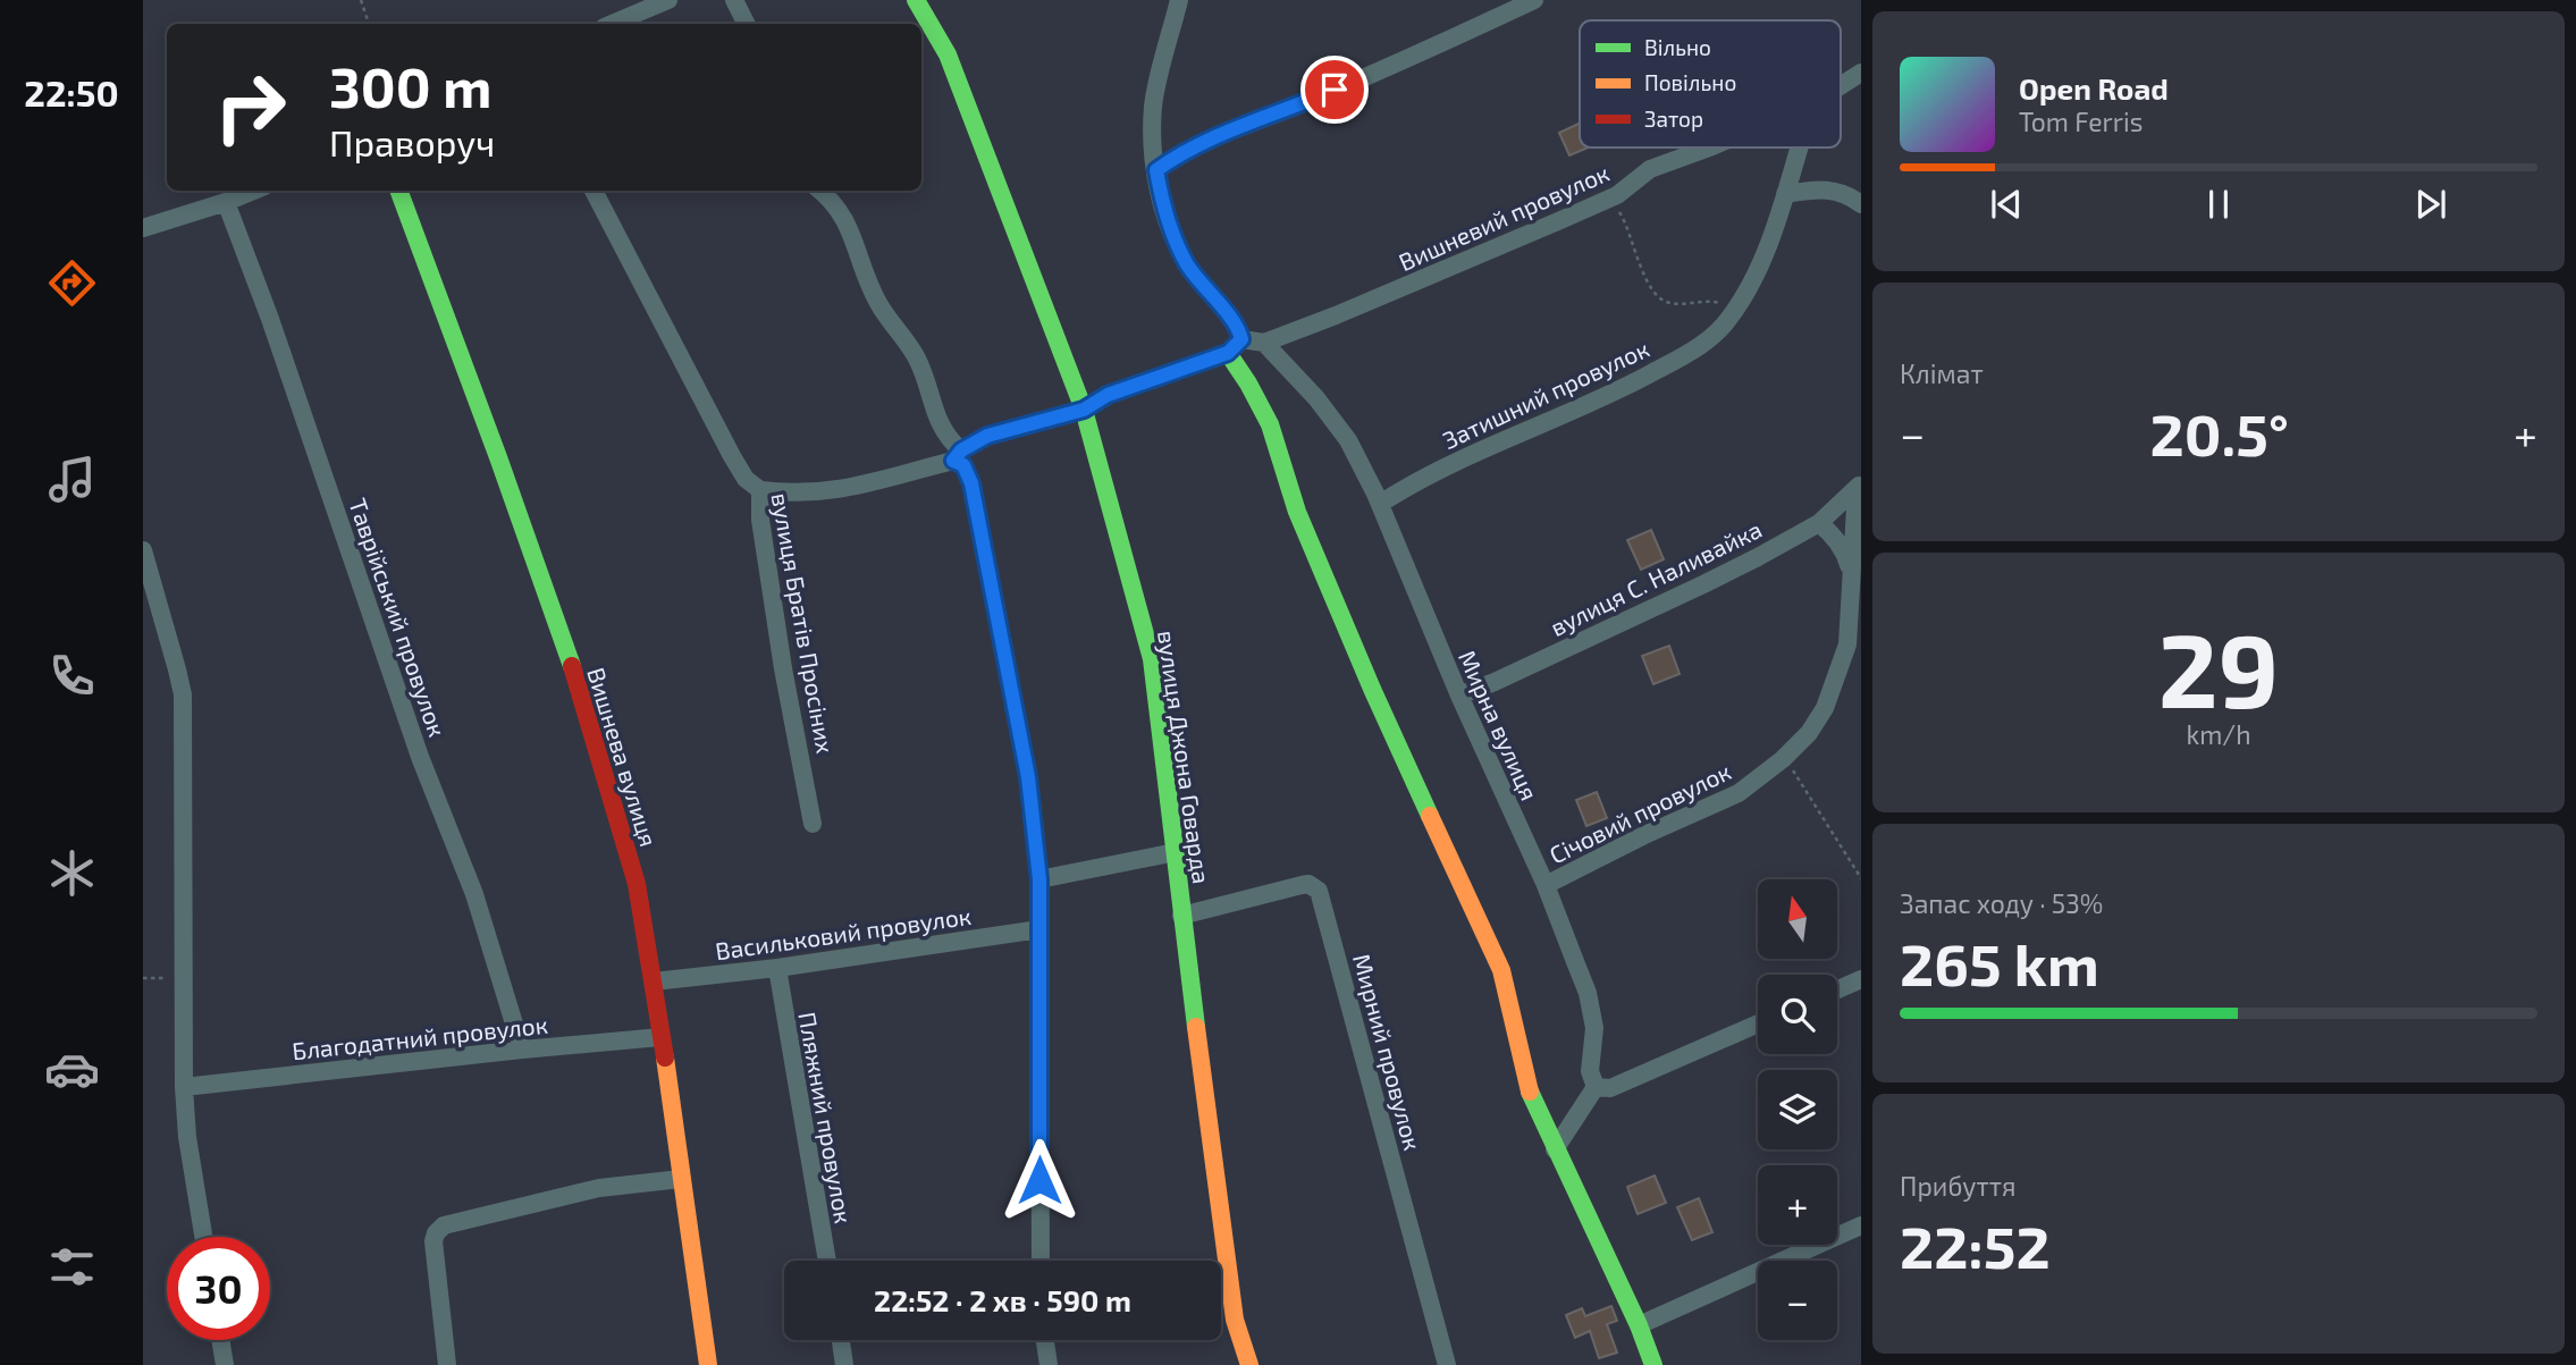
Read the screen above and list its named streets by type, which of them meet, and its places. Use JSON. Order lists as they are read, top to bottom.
{
  "streets": {
    "street": [
      "Вишневий провулок",
      "Затишний провулок",
      "вулиця С. Наливайка",
      "Таврійський провулок",
      "вулиця Братів Просіних",
      "Мирна вулиця",
      "Вишнева вулиця",
      "вулиця Джона Говарда",
      "Січовий провулок",
      "Васильковий провулок",
      "Благодатний провулок",
      "Мирний провулок",
      "Пляжний провулок"
    ]
  },
  "crossings": [
    ["Вишневий провулок", "Мирна вулиця"],
    ["Затишний провулок", "Мирна вулиця"],
    ["вулиця С. Наливайка", "Мирна вулиця"],
    ["вулиця С. Наливайка", "Січовий провулок"],
    ["Таврійський провулок", "Благодатний провулок"],
    ["Мирна вулиця", "Січовий провулок"],
    ["Вишнева вулиця", "Васильковий провулок"],
    ["Вишнева вулиця", "Благодатний провулок"],
    ["вулиця Джона Говарда", "Мирний провулок"],
    ["Васильковий провулок", "Пляжний провулок"]
  ],
  "legend": ["Вільно", "Повільно", "Затор"],
  "north": "top",
  "page": {
    "tabs": "22:50",
    "turn": ["300 m", "Праворуч"],
    "song": ["Open Road", "Tom Ferris"],
    "tile": [
      "Клімат",
      ["29", "km/h"],
      ["Запас ходу · 53%", "265 km"],
      ["Прибуття", "22:52"]
    ],
    "heat": ["−", "20.5°", "+"],
    "map_buttons": ["+", "−"],
    "limit": "30",
    "trip": "22:52 · 2 хв · 590 m"
  }
}
